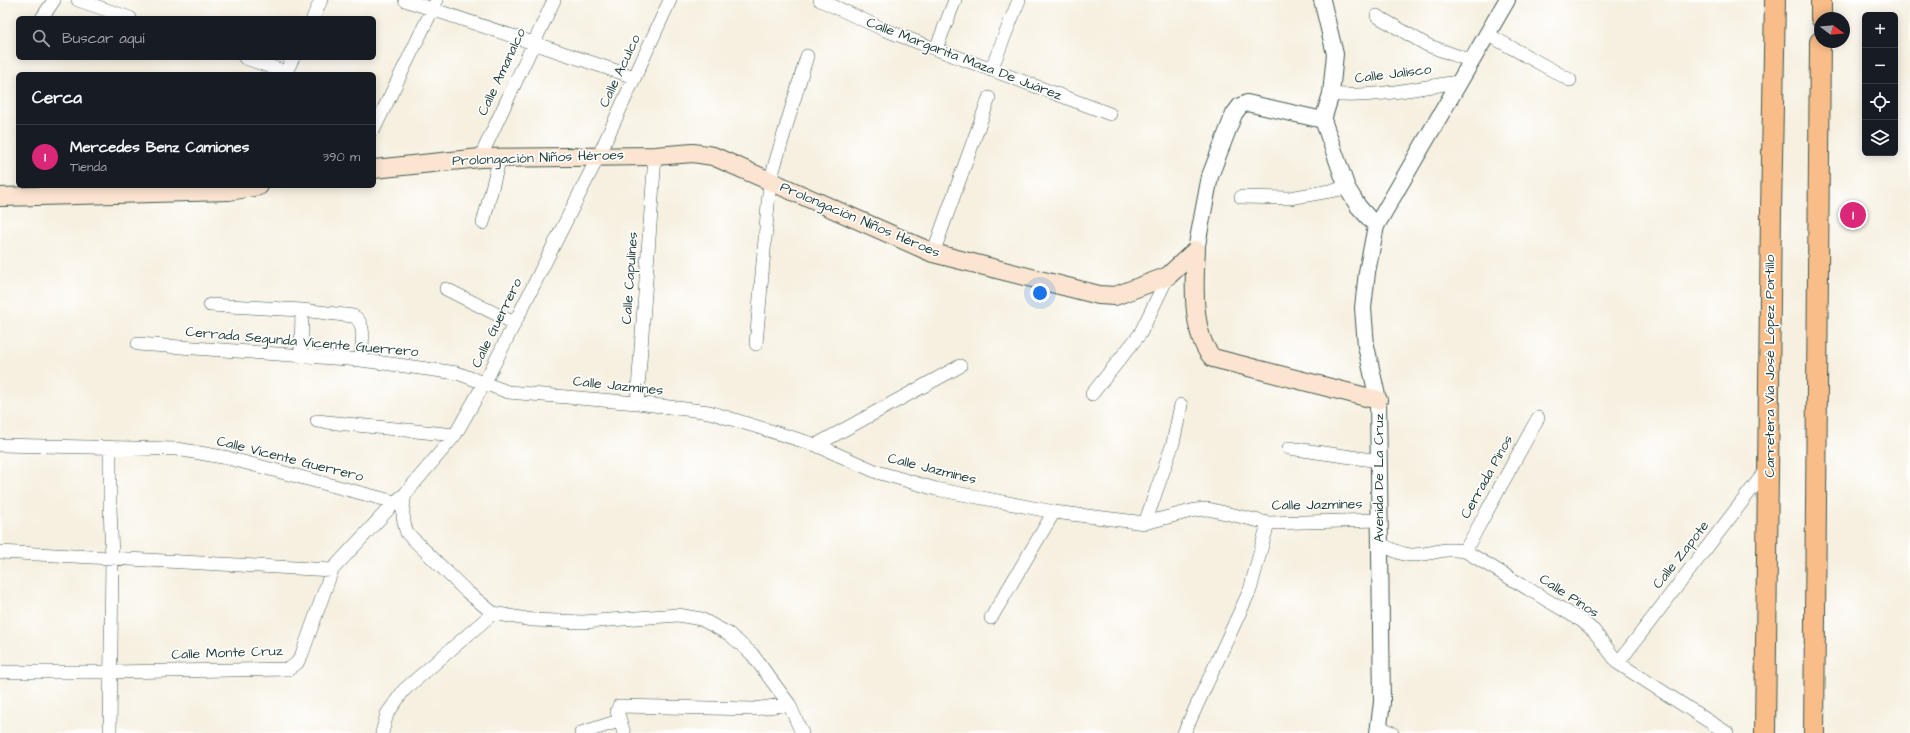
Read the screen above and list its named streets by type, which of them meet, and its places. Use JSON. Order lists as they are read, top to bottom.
{
  "streets": {
    "main road": ["Prolongación Niños Héroes", "Carretera Vía José López Portillo"],
    "street": [
      "Calle Margarita Maza De Juárez",
      "Calle Aculco",
      "Calle Amanalco",
      "Calle Jalisco",
      "Calle Capulines",
      "Calle Guerrero",
      "Cerrada Segunda Vicente Guerrero",
      "Calle Jazmines",
      "Calle Vicente Guerrero",
      "Cerrada Pinos",
      "Avenida De La Cruz",
      "Calle Zapote",
      "Calle Pinos",
      "Calle Monte Cruz"
    ]
  },
  "crossings": [
    ["Calle Aculco", "Prolongación Niños Héroes"],
    ["Calle Aculco", "Calle Guerrero"],
    ["Calle Amanalco", "Prolongación Niños Héroes"],
    ["Calle Jalisco", "Avenida De La Cruz"],
    ["Prolongación Niños Héroes", "Calle Capulines"],
    ["Prolongación Niños Héroes", "Calle Guerrero"],
    ["Calle Capulines", "Calle Jazmines"],
    ["Calle Guerrero", "Cerrada Segunda Vicente Guerrero"],
    ["Calle Guerrero", "Calle Jazmines"],
    ["Calle Guerrero", "Calle Vicente Guerrero"],
    ["Calle Guerrero", "Calle Monte Cruz"],
    ["Cerrada Segunda Vicente Guerrero", "Calle Jazmines"],
    ["Carretera Vía José López Portillo", "Calle Zapote"],
    ["Calle Jazmines", "Avenida De La Cruz"],
    ["Calle Vicente Guerrero", "Calle Monte Cruz"],
    ["Cerrada Pinos", "Calle Pinos"],
    ["Calle Zapote", "Calle Pinos"]
  ],
  "north": "right",
  "page": {
    "map_buttons": ["+", "−"],
    "search": "Buscar aquí",
    "heading": "Cerca",
    "list": [
      {
        "mark": "1",
        "name": "Mercedes Benz Camiones",
        "note": "Tienda",
        "value": "390 m"
      }
    ],
    "pins": "1"
  }
}
